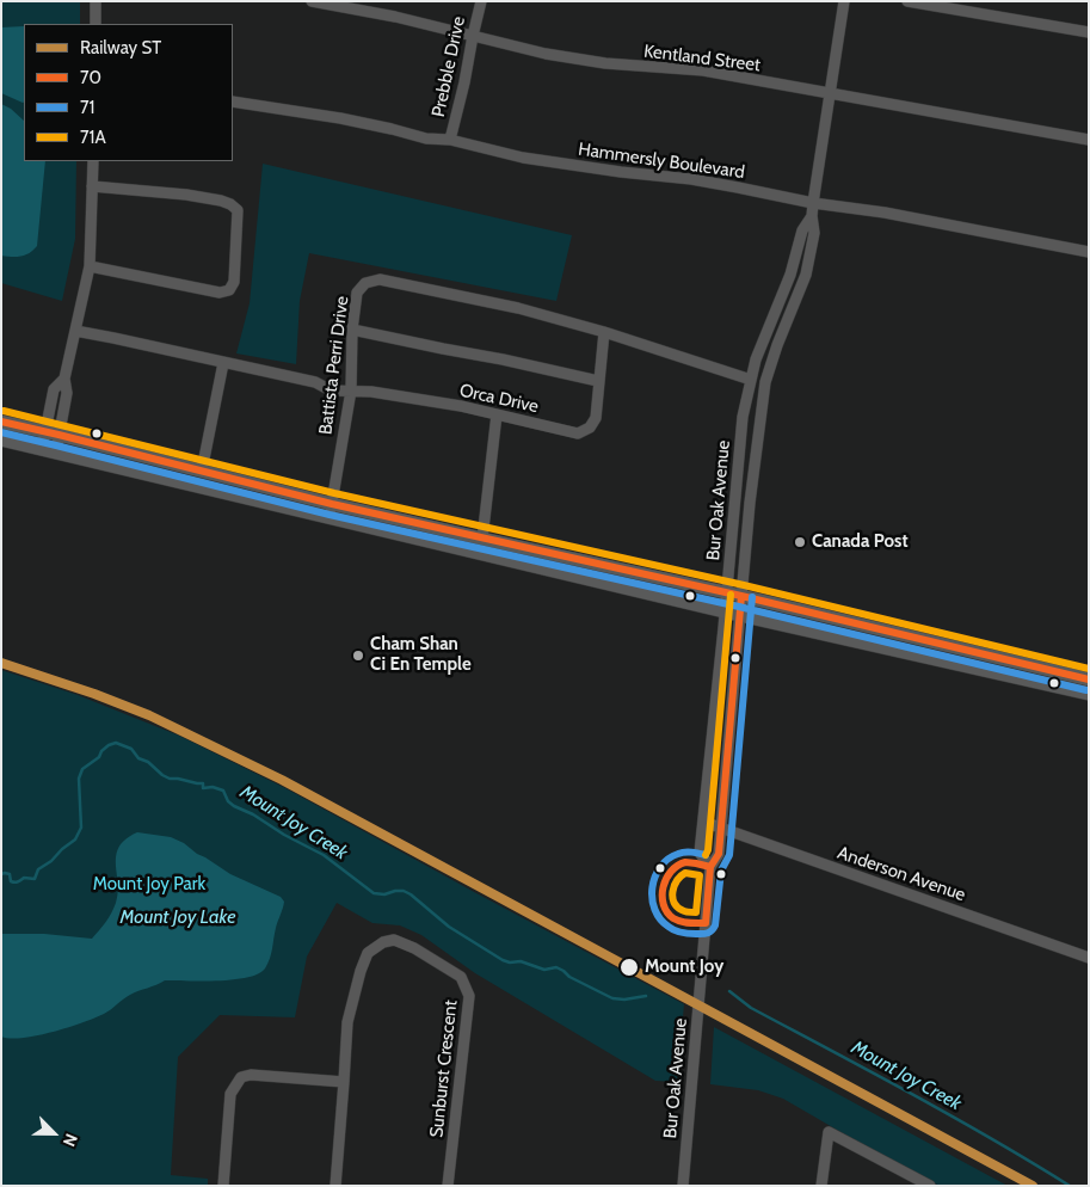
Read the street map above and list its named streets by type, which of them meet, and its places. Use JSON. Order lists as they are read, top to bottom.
{
  "streets": {
    "street": [
      "Kentland Street",
      "Prebble Drive",
      "Hammersly Boulevard",
      "Battista Perri Drive",
      "Orca Drive",
      "Bur Oak Avenue",
      "Anderson Avenue",
      "Sunburst Crescent"
    ]
  },
  "crossings": [
    ["Kentland Street", "Prebble Drive"],
    ["Kentland Street", "Bur Oak Avenue"],
    ["Prebble Drive", "Hammersly Boulevard"],
    ["Hammersly Boulevard", "Bur Oak Avenue"],
    ["Battista Perri Drive", "Orca Drive"],
    ["Battista Perri Drive", "Bur Oak Avenue"],
    ["Bur Oak Avenue", "Anderson Avenue"]
  ],
  "water": ["Mount Joy Creek", "Mount Joy Lake"],
  "parks": ["Mount Joy Park"],
  "places": ["Canada Post", "Cham Shan Ci En Temple", "Mount Joy"],
  "lines": [
    "transit line 71A",
    "transit line 70",
    "transit line 71",
    "rail line ST"
  ],
  "legend": [
    "Railway ST",
    "70",
    "71",
    "71A"
  ],
  "north": "bottom right"
}
